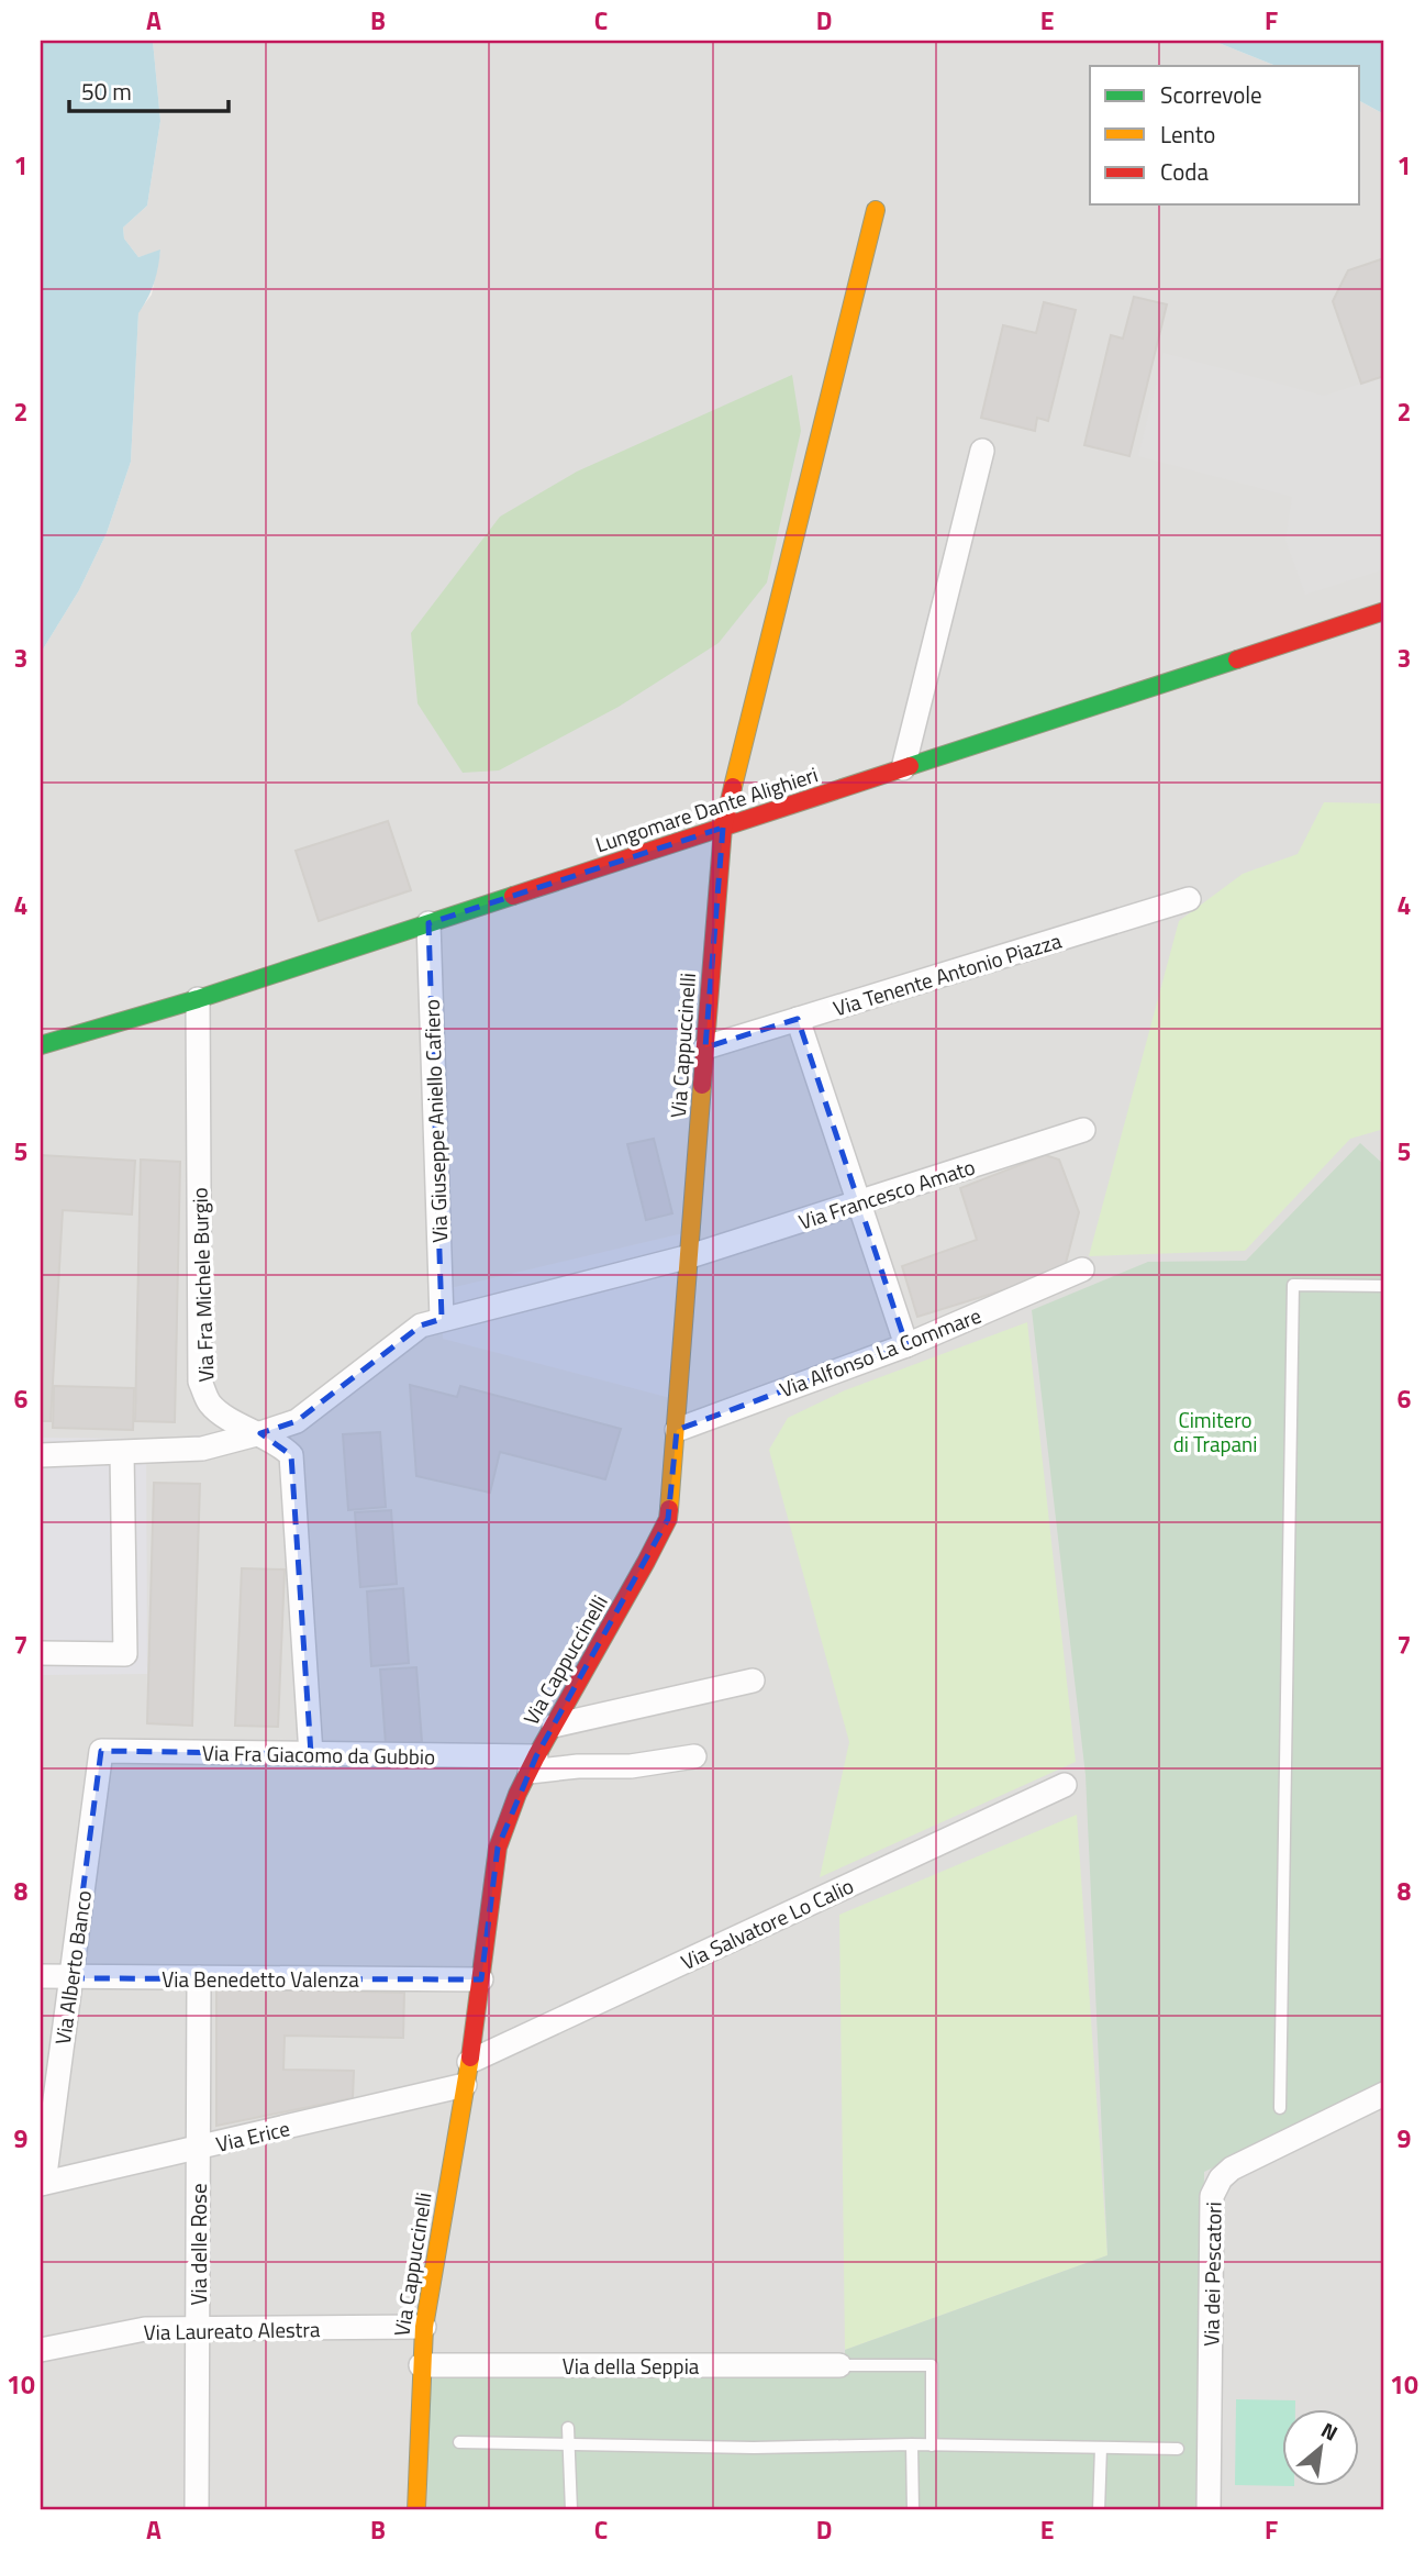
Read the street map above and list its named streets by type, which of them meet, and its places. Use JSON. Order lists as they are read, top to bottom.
{
  "streets": {
    "street": [
      "Lungomare Dante Alighieri",
      "Via Tenente Antonio Piazza",
      "Via Cappuccinelli",
      "Via Giuseppe Aniello Cafiero",
      "Via Francesco Amato",
      "Via Fra Michele Burgio",
      "Via Alfonso La Commare",
      "Via Fra Giacomo da Gubbio",
      "Via Salvatore Lo Calio",
      "Via Alberto Banco",
      "Via Benedetto Valenza",
      "Via Erice",
      "Via delle Rose",
      "Via dei Pescatori",
      "Via Laureato Alestra",
      "Via della Seppia"
    ]
  },
  "crossings": [
    ["Lungomare Dante Alighieri", "Via Cappuccinelli"],
    ["Lungomare Dante Alighieri", "Via Giuseppe Aniello Cafiero"],
    ["Lungomare Dante Alighieri", "Via Fra Michele Burgio"],
    ["Via Tenente Antonio Piazza", "Via Cappuccinelli"],
    ["Via Cappuccinelli", "Via Francesco Amato"],
    ["Via Cappuccinelli", "Via Alfonso La Commare"],
    ["Via Cappuccinelli", "Via Fra Giacomo da Gubbio"],
    ["Via Cappuccinelli", "Via Salvatore Lo Calio"],
    ["Via Cappuccinelli", "Via Benedetto Valenza"],
    ["Via Cappuccinelli", "Via Erice"],
    ["Via Cappuccinelli", "Via Laureato Alestra"],
    ["Via Cappuccinelli", "Via della Seppia"],
    ["Via Giuseppe Aniello Cafiero", "Via Francesco Amato"],
    ["Via Fra Michele Burgio", "Via Fra Giacomo da Gubbio"],
    ["Via Fra Giacomo da Gubbio", "Via Alberto Banco"],
    ["Via Salvatore Lo Calio", "Via Erice"],
    ["Via Alberto Banco", "Via Benedetto Valenza"],
    ["Via Alberto Banco", "Via Erice"],
    ["Via Benedetto Valenza", "Via delle Rose"],
    ["Via Erice", "Via delle Rose"],
    ["Via delle Rose", "Via Laureato Alestra"]
  ],
  "parks": ["Cimitero di Trapani"],
  "legend": ["Scorrevole", "Lento", "Coda"],
  "scale_bar": "50 m",
  "north": "top right",
  "grid": {
    "columns": [
      "A",
      "B",
      "C",
      "D",
      "E",
      "F"
    ],
    "rows": [
      "1",
      "2",
      "3",
      "4",
      "5",
      "6",
      "7",
      "8",
      "9",
      "10"
    ]
  }
}
